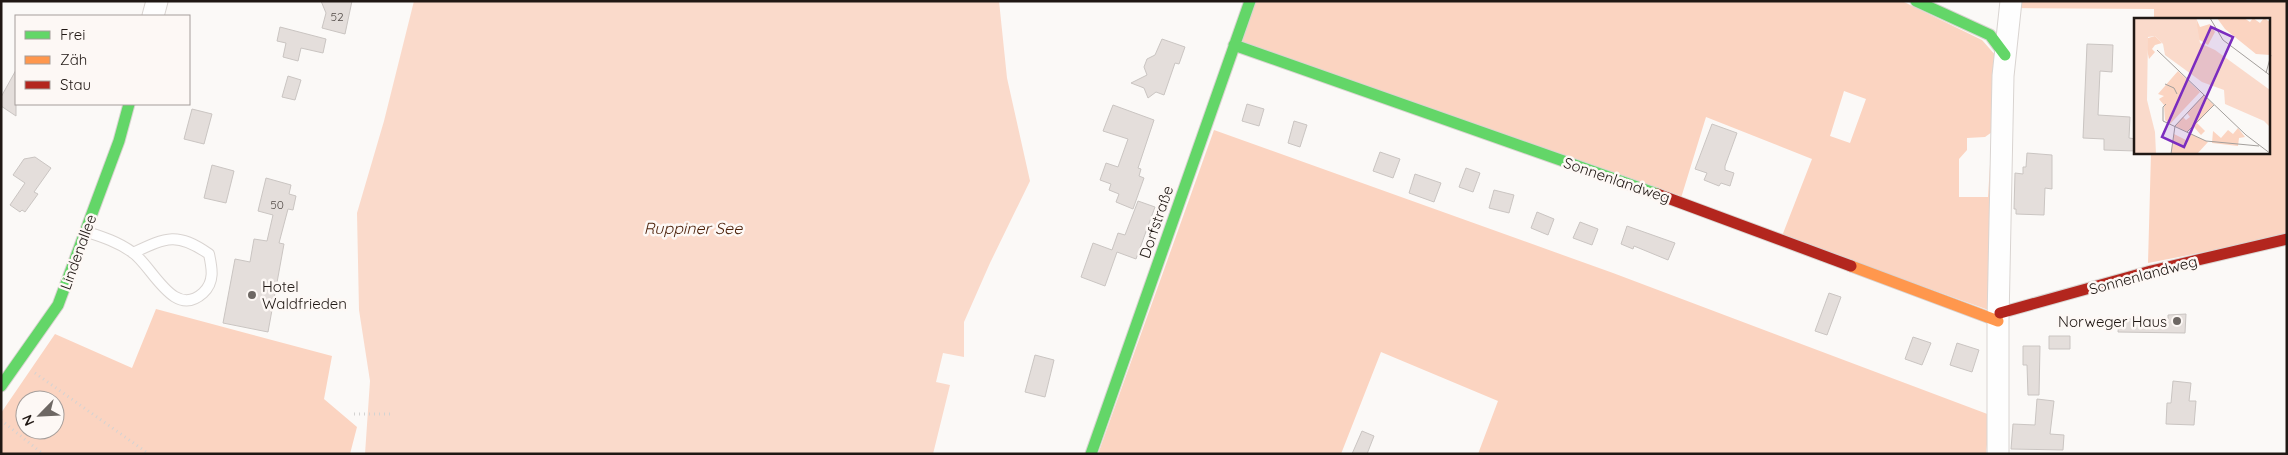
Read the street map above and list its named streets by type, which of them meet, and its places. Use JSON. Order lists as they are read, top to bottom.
{
  "streets": {
    "street": ["Sonnenlandweg", "Dorfstraße", "Lindenallee"]
  },
  "crossings": [
    ["Sonnenlandweg", "Dorfstraße"]
  ],
  "water": ["Ruppiner See"],
  "places": ["Hotel Waldfrieden", "Norweger Haus"],
  "house_numbers": ["52", "50"],
  "legend": ["Frei", "Zäh", "Stau"],
  "north": "bottom left"
}
